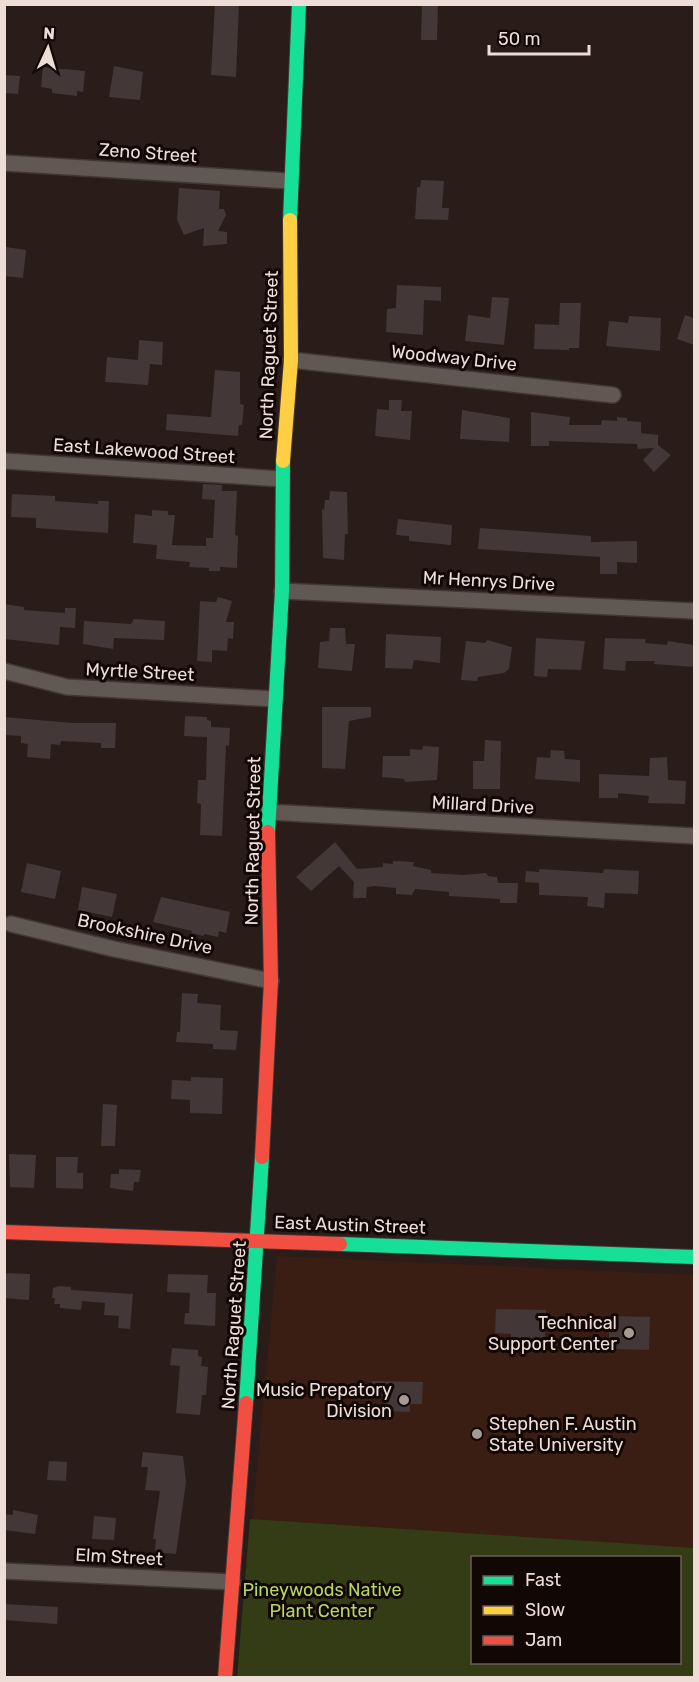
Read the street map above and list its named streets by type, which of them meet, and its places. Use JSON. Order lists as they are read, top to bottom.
{
  "streets": {
    "street": [
      "Zeno Street",
      "North Raguet Street",
      "Woodway Drive",
      "East Lakewood Street",
      "Mr Henrys Drive",
      "Myrtle Street",
      "Millard Drive",
      "Brookshire Drive",
      "East Austin Street",
      "Elm Street"
    ]
  },
  "crossings": [
    ["Zeno Street", "North Raguet Street"],
    ["North Raguet Street", "Woodway Drive"],
    ["North Raguet Street", "East Lakewood Street"],
    ["North Raguet Street", "Mr Henrys Drive"],
    ["North Raguet Street", "Myrtle Street"],
    ["North Raguet Street", "Millard Drive"],
    ["North Raguet Street", "Brookshire Drive"],
    ["North Raguet Street", "East Austin Street"],
    ["North Raguet Street", "Elm Street"]
  ],
  "parks": ["Pineywoods Native Plant Center"],
  "places": ["Technical Support Center", "Music Prepatory Division", "Stephen F. Austin State University"],
  "legend": ["Fast", "Slow", "Jam"],
  "scale_bar": "50 m",
  "north": "top"
}
